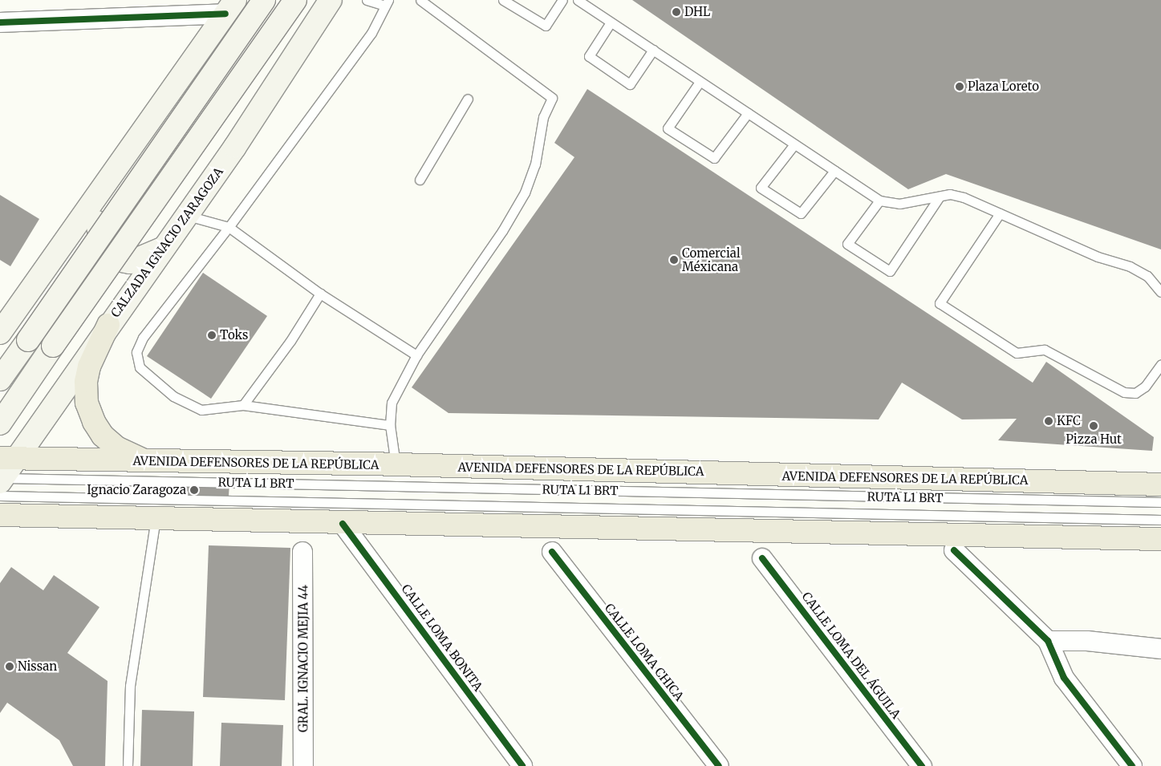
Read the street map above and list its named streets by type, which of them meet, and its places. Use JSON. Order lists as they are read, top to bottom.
{
  "streets": {
    "main road": ["CALZADA IGNACIO ZARAGOZA", "AVENIDA DEFENSORES DE LA REPÚBLICA"],
    "street": [
      "CALLE LOMA BONITA",
      "CALLE LOMA CHICA",
      "CALLE LOMA DEL ÁGUILA",
      "GRAL. IGNACIO MEJIA 44"
    ],
    "lane": ["RUTA L1 BRT"]
  },
  "crossings": [
    ["CALZADA IGNACIO ZARAGOZA", "AVENIDA DEFENSORES DE LA REPÚBLICA"],
    ["CALZADA IGNACIO ZARAGOZA", "RUTA L1 BRT"],
    ["AVENIDA DEFENSORES DE LA REPÚBLICA", "RUTA L1 BRT"]
  ],
  "places": [
    "DHL",
    "Plaza Loreto",
    "Comercial Méxicana",
    "Toks",
    "KFC",
    "Pizza Hut",
    "Ignacio Zaragoza",
    "Nissan"
  ]
}
